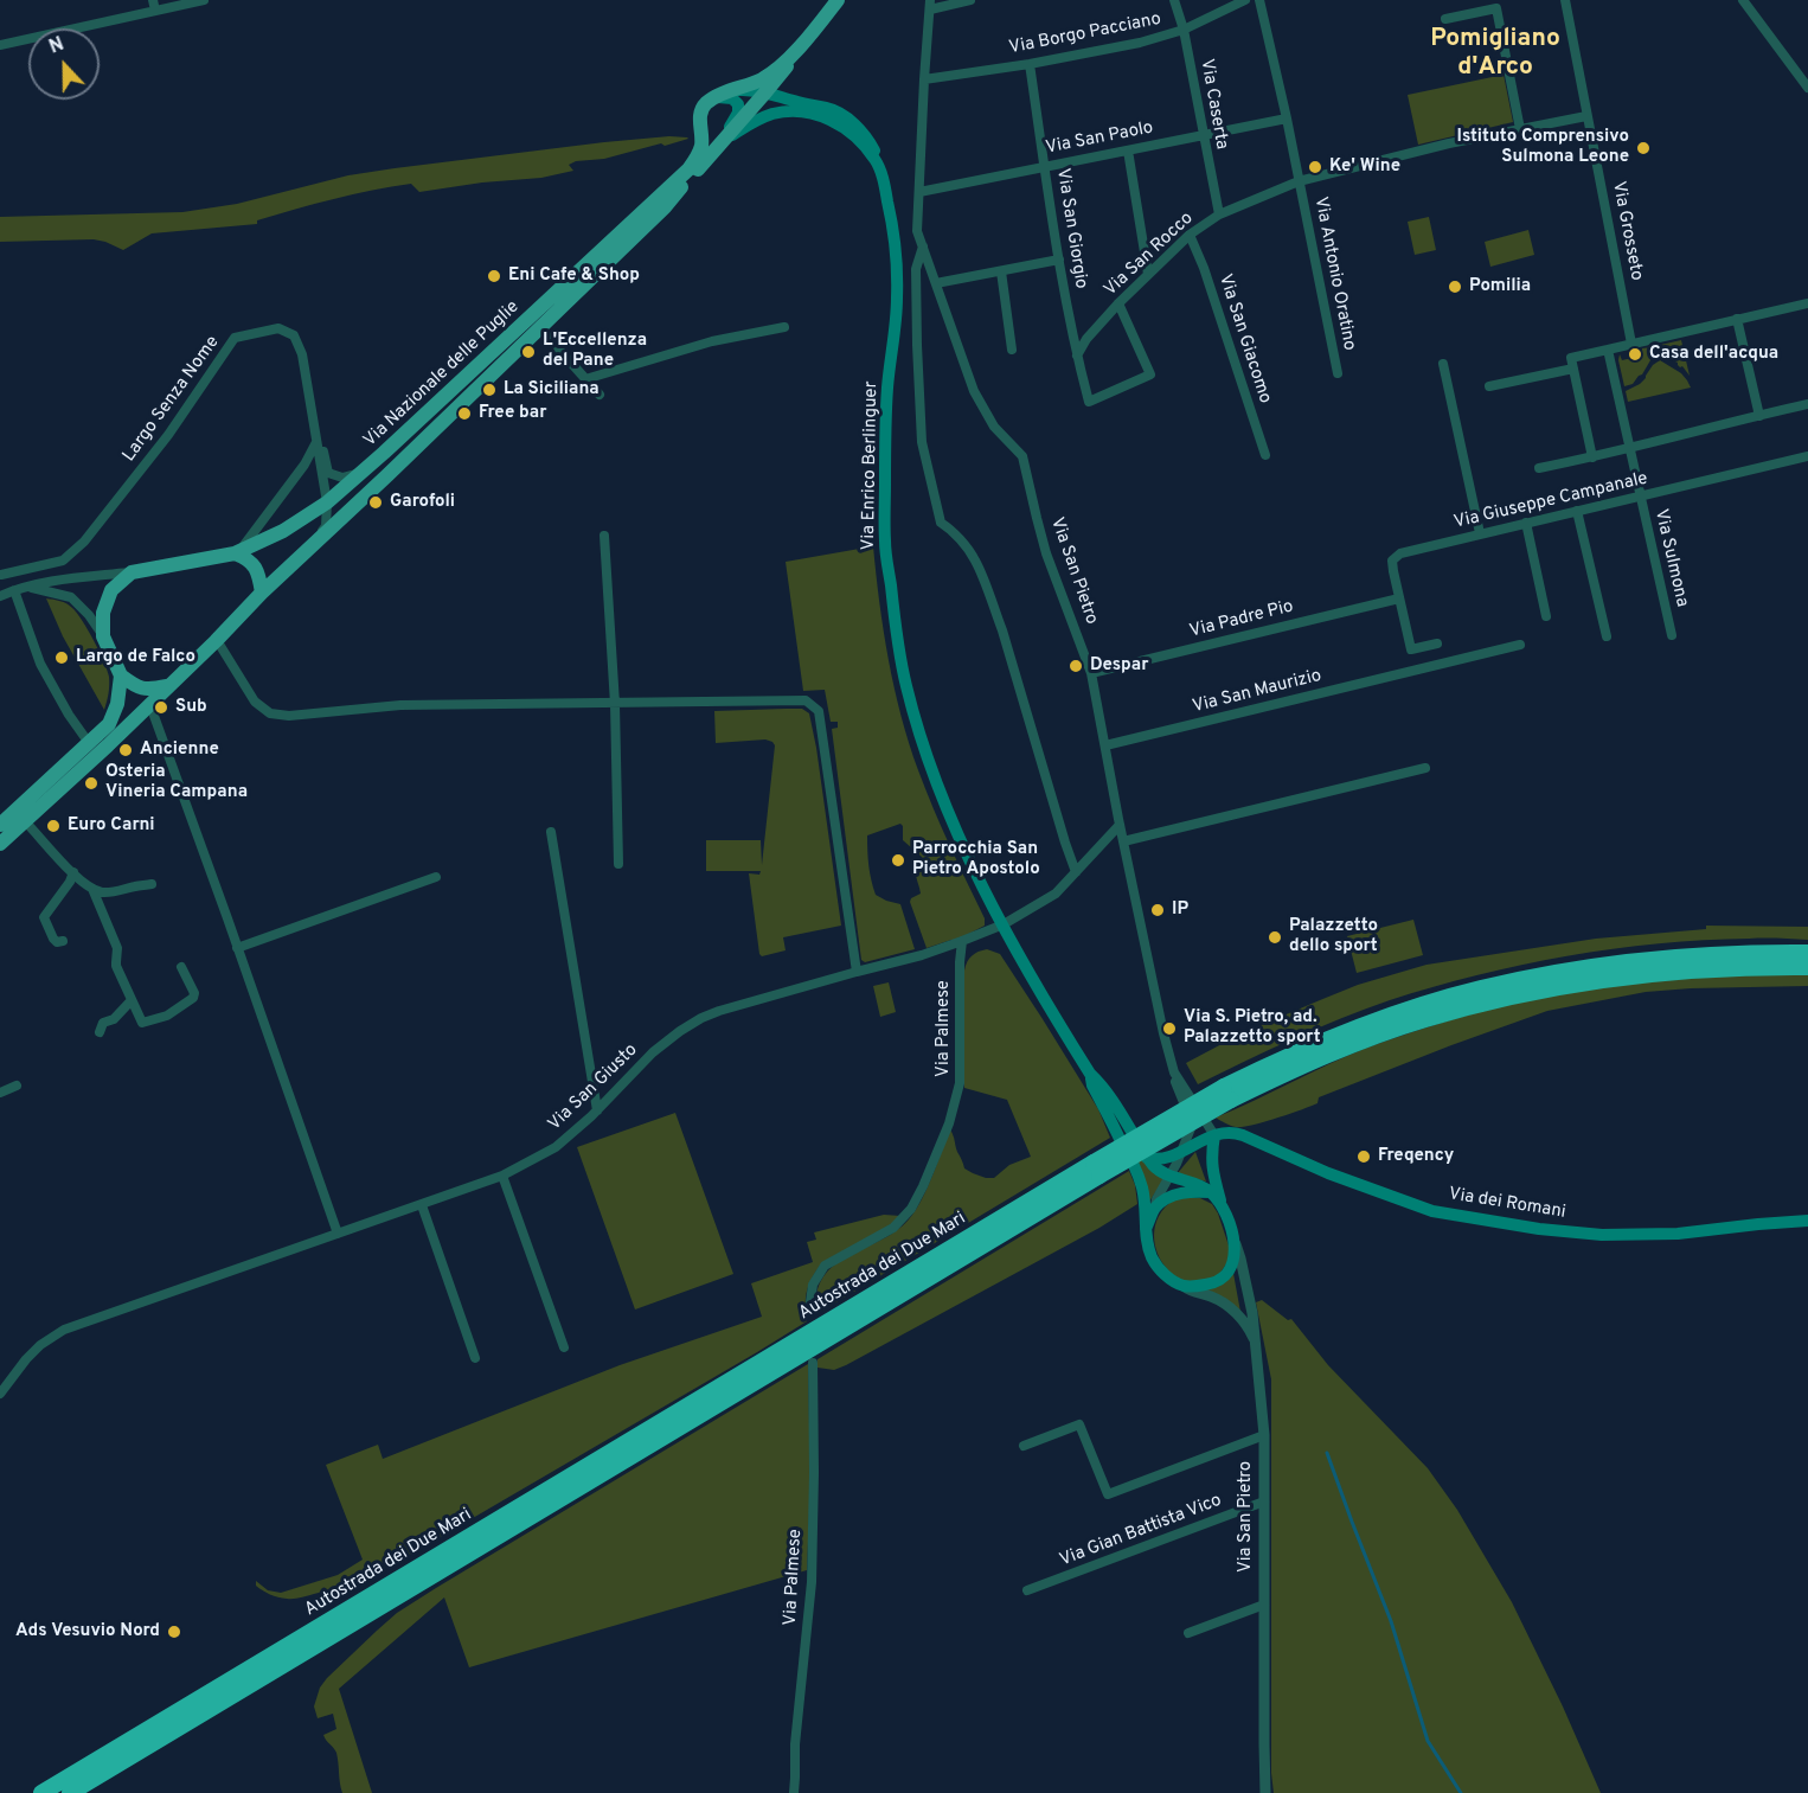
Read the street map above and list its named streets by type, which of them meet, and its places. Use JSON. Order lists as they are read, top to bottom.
{
  "streets": {
    "highway": ["Autostrada dei Due Mari"],
    "main road": ["Via Nazionale delle Puglie", "Via Enrico Berlinguer", "Via dei Romani"],
    "street": [
      "Via Borgo Pacciano",
      "Via Caserta",
      "Via San Paolo",
      "Via San Giorgio",
      "Via Grosseto",
      "Via San Rocco",
      "Via Antonio Oratino",
      "Via San Giacomo",
      "Largo Senza Nome",
      "Via Giuseppe Campanale",
      "Via Sulmona",
      "Via San Pietro",
      "Via Padre Pio",
      "Via San Maurizio",
      "Via Palmese",
      "Via San Giusto",
      "Via Gian Battista Vico"
    ]
  },
  "crossings": [
    ["Via Borgo Pacciano", "Via Caserta"],
    ["Via Borgo Pacciano", "Via San Giorgio"],
    ["Via Borgo Pacciano", "Via San Pietro"],
    ["Via Caserta", "Via San Paolo"],
    ["Via Caserta", "Via San Rocco"],
    ["Via San Paolo", "Via San Giorgio"],
    ["Via San Paolo", "Via Antonio Oratino"],
    ["Via San Paolo", "Via San Pietro"],
    ["Via San Giorgio", "Via San Rocco"],
    ["Via Grosseto", "Via San Rocco"],
    ["Via San Rocco", "Via Antonio Oratino"],
    ["Via San Rocco", "Via San Giacomo"],
    ["Via Nazionale delle Puglie", "Largo Senza Nome"],
    ["Via Nazionale delle Puglie", "Via Enrico Berlinguer"],
    ["Via Enrico Berlinguer", "Via San Pietro"],
    ["Via Enrico Berlinguer", "Via San Giusto"],
    ["Via Giuseppe Campanale", "Via Sulmona"],
    ["Via Giuseppe Campanale", "Via Padre Pio"],
    ["Via Giuseppe Campanale", "Via San Maurizio"],
    ["Via San Pietro", "Via Padre Pio"],
    ["Via San Pietro", "Via San Maurizio"],
    ["Via San Pietro", "Via San Giusto"],
    ["Via San Pietro", "Via dei Romani"],
    ["Via San Pietro", "Via Gian Battista Vico"],
    ["Via Palmese", "Via San Giusto"]
  ],
  "districts": ["Pomigliano d'Arco"],
  "places": [
    "Istituto Comprensivo Sulmona Leone",
    "Ke' Wine",
    "Eni Cafe & Shop",
    "Pomilia",
    "L'Eccellenza del Pane",
    "Casa dell'acqua",
    "La Siciliana",
    "Free bar",
    "Garofoli",
    "Largo de Falco",
    "Despar",
    "Sub",
    "Ancienne",
    "Osteria Vineria Campana",
    "Euro Carni",
    "Parrocchia San Pietro Apostolo",
    "IP",
    "Palazzetto dello sport",
    "Via S. Pietro, ad. Palazzetto sport",
    "Freqency",
    "Ads Vesuvio Nord"
  ],
  "north": "top"
}
